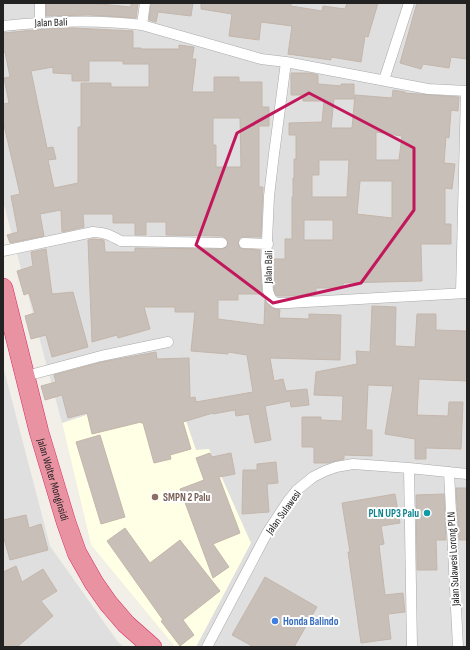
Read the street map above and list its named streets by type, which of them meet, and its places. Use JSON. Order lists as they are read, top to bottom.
{
  "streets": {
    "highway": ["Jalan Wolter Monginsidi"],
    "street": ["Jalan Bali", "Jalan Sulawesi", "Jalan Sulawesi Lorong PLN"]
  },
  "crossings": [
    ["Jalan Sulawesi", "Jalan Sulawesi Lorong PLN"]
  ],
  "places": ["SMPN 2 Palu", "PLN UP3 Palu", "Honda Balindo"]
}
